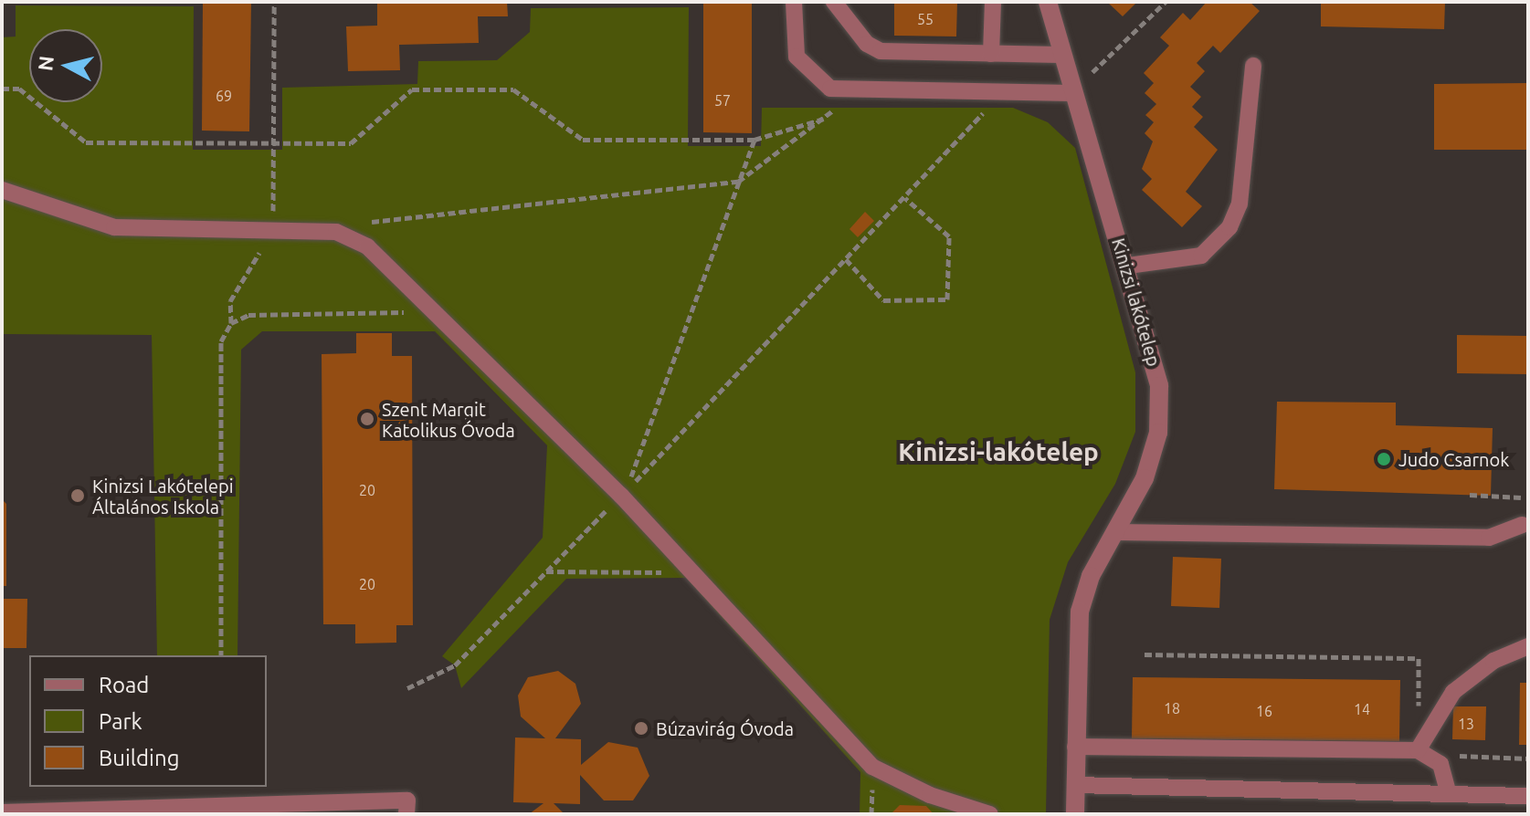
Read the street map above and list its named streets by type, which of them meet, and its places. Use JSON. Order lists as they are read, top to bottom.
{
  "streets": {
    "street": ["Kinizsi lakótelep"]
  },
  "districts": ["Kinizsi-lakótelep"],
  "places": [
    "Szent Margit Katolikus Óvoda",
    "Judo Csarnok",
    "Kinizsi Lakótelepi Általános Iskola",
    "Búzavirág Óvoda"
  ],
  "house_numbers": [
    "55",
    "69",
    "57",
    "20",
    "20",
    "18",
    "14",
    "16",
    "13"
  ],
  "legend": ["Road", "Park", "Building"],
  "north": "left"
}
